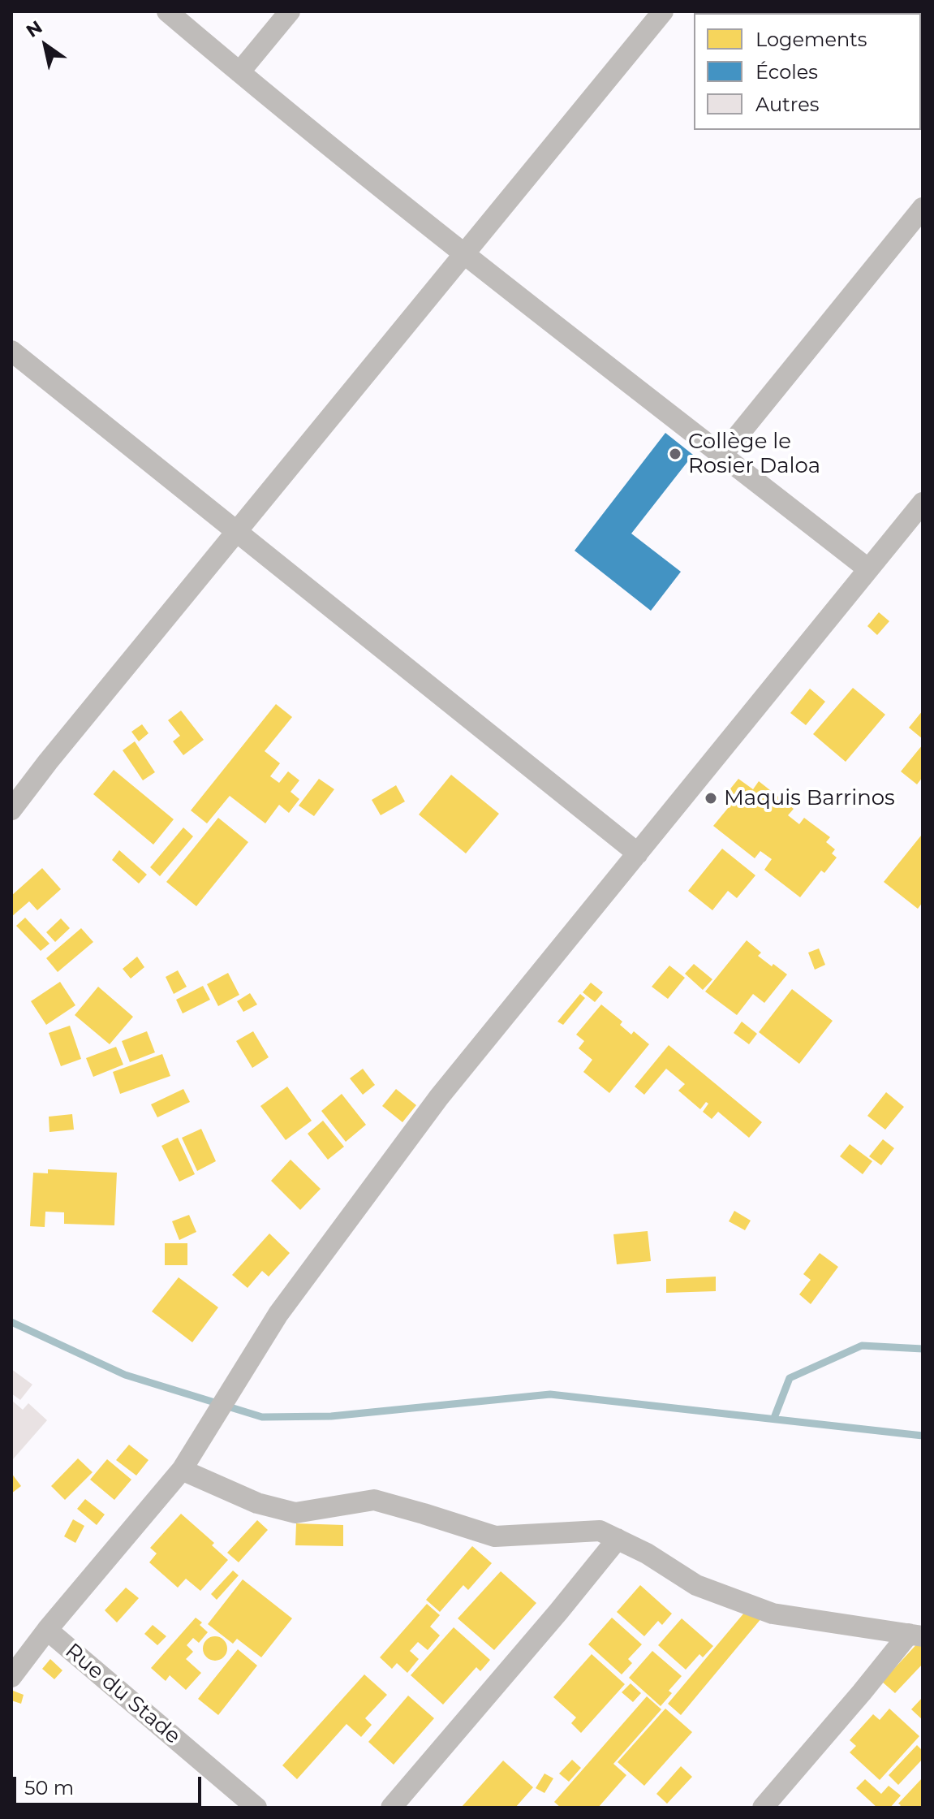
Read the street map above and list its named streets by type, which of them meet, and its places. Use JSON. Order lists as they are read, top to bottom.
{
  "streets": {
    "street": ["Rue du Stade"]
  },
  "places": ["Collège le Rosier Daloa", "Maquis Barrinos"],
  "legend": ["Logements", "Écoles", "Autres"],
  "scale_bar": "50 m",
  "north": "top left"
}
